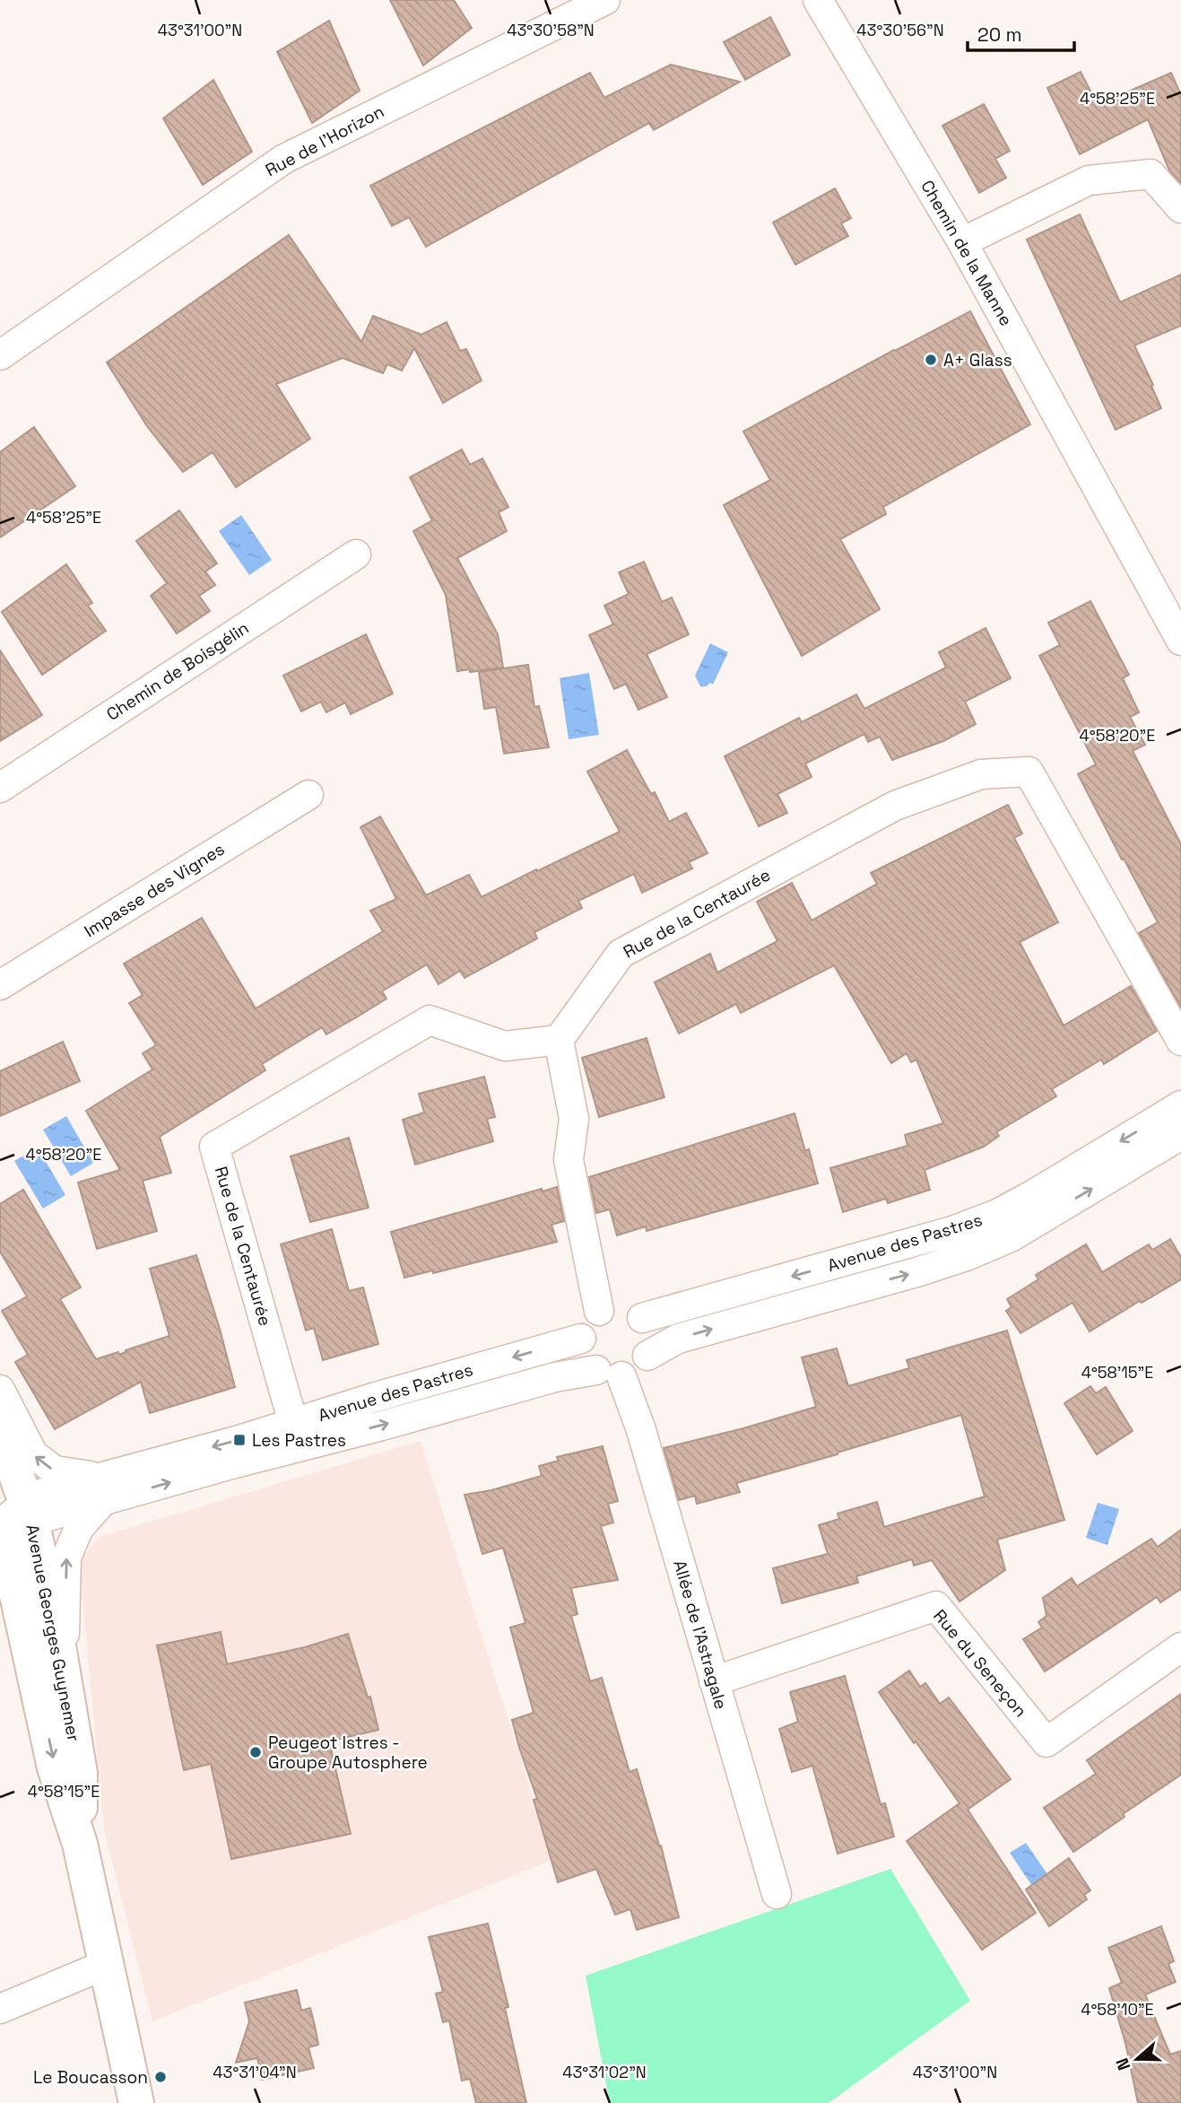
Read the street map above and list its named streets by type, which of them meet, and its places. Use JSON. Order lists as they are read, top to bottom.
{
  "streets": {
    "main road": ["Avenue Georges Guynemer"],
    "street": [
      "Rue de l'Horizon",
      "Chemin de la Manne",
      "Chemin de Boisgélin",
      "Impasse des Vignes",
      "Rue de la Centaurée",
      "Avenue des Pastres",
      "Allée de l'Astragale",
      "Rue du Seneçon"
    ]
  },
  "crossings": [
    ["Rue de la Centaurée", "Avenue des Pastres"],
    ["Avenue des Pastres", "Avenue Georges Guynemer"],
    ["Avenue des Pastres", "Allée de l'Astragale"],
    ["Allée de l'Astragale", "Rue du Seneçon"]
  ],
  "places": {
    "other": ["A+ Glass", "Peugeot Istres - Groupe Autosphere", "Le Boucasson"],
    "transit": ["Les Pastres"]
  },
  "scale_bar": "20 m",
  "north": "left",
  "coordinates": [
    "43°31'00\"N",
    "43°30'58\"N",
    "43°30'56\"N",
    "4°58'25\"E",
    "4°58'20\"E",
    "4°58'15\"E",
    "4°58'10\"E",
    "43°31'04\"N",
    "43°31'02\"N"
  ]
}
